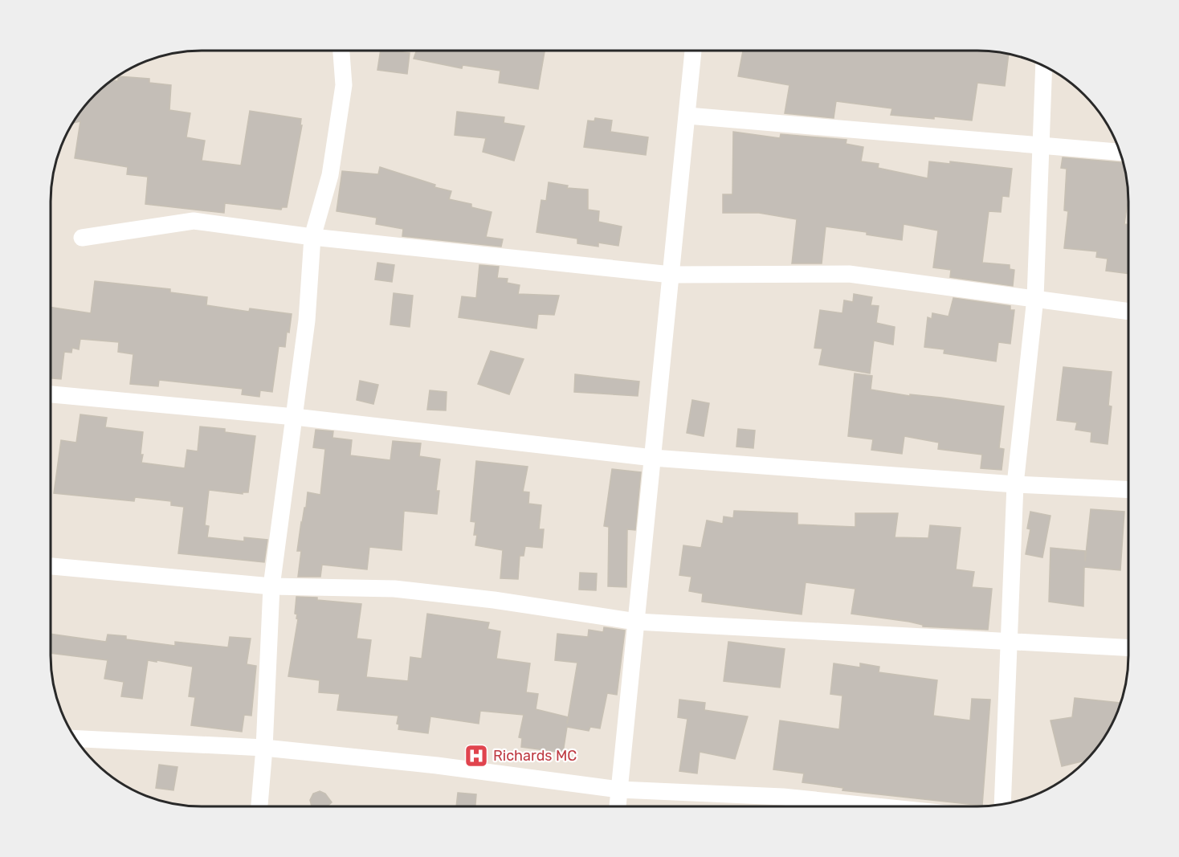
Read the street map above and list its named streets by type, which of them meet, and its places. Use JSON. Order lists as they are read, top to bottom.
{
  "places": {
    "hospital": ["Richards MC"]
  }
}
